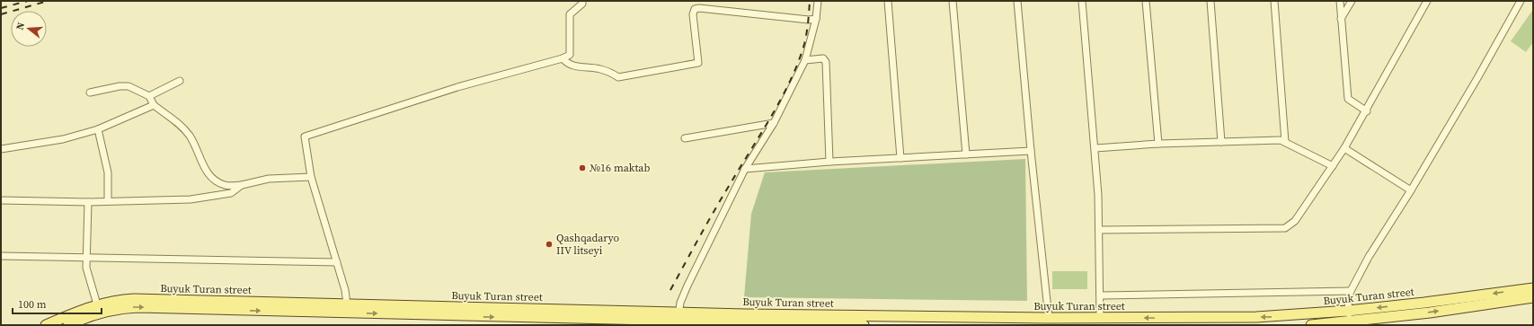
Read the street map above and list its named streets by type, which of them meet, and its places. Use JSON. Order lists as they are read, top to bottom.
{
  "streets": {
    "main road": ["Buyuk Turan street"]
  },
  "places": ["№16 maktab", "Qashqadaryo IIV litseyi"],
  "scale_bar": "100 m",
  "north": "left"
}
